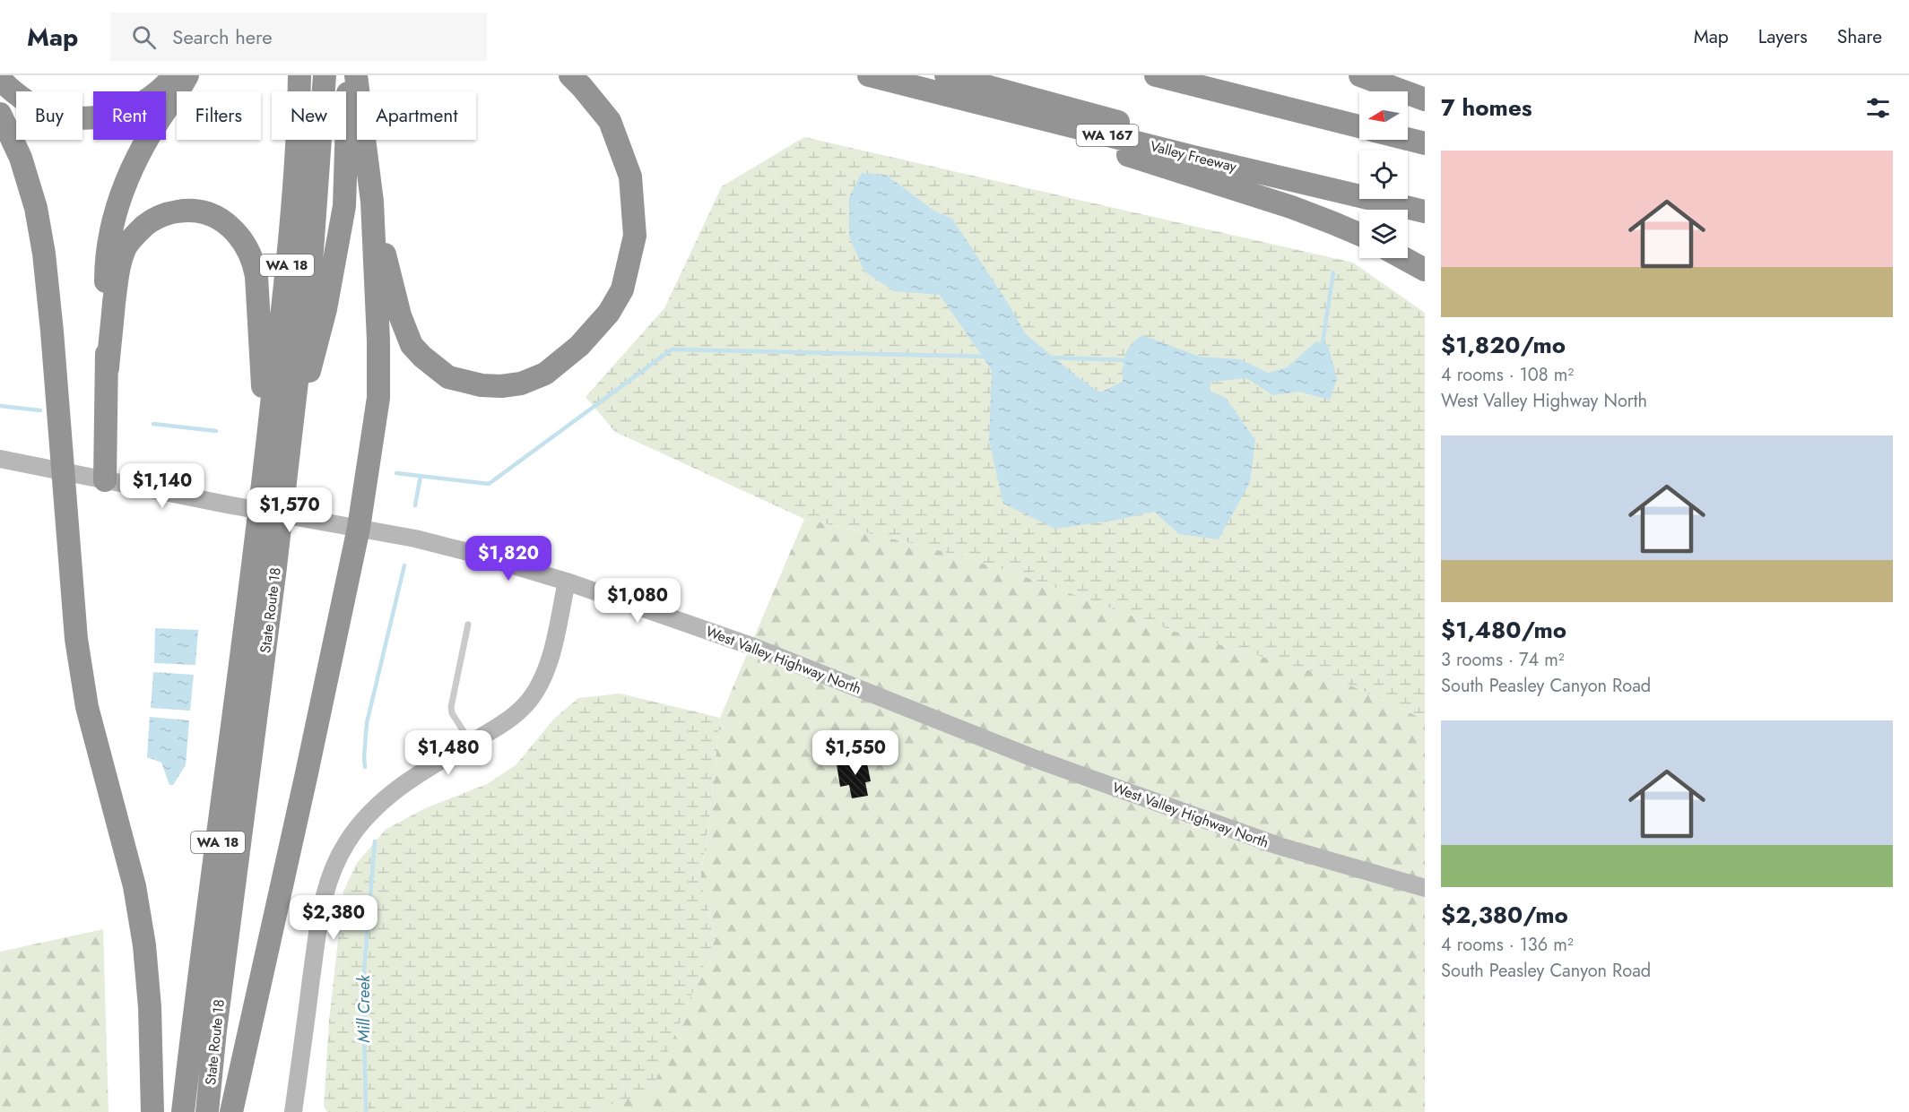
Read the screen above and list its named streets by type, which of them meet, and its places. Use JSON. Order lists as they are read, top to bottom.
{
  "streets": {
    "highway": [
      "WA 167",
      "Valley Freeway",
      "WA 18",
      "State Route 18"
    ],
    "main road": ["West Valley Highway North"]
  },
  "water": ["Mill Creek"],
  "north": "left",
  "page": {
    "header": "Map",
    "search": "Search here",
    "nav": ["Map", "Layers", "Share"],
    "heading": "7 homes",
    "chip": [
      "Buy",
      "Rent",
      "Filters",
      "New",
      "Apartment"
    ],
    "list": [
      {
        "name": "$1,820/mo",
        "note": "4 rooms · 108 m² · West Valley Highway North"
      },
      {
        "name": "$1,480/mo",
        "note": "3 rooms · 74 m² · South Peasley Canyon Road"
      },
      {
        "name": "$2,380/mo",
        "note": "4 rooms · 136 m² · South Peasley Canyon Road"
      }
    ],
    "price": [
      "$1,140",
      "$1,570",
      "$1,820",
      "$1,080",
      "$1,480",
      "$1,550",
      "$2,380"
    ]
  }
}
